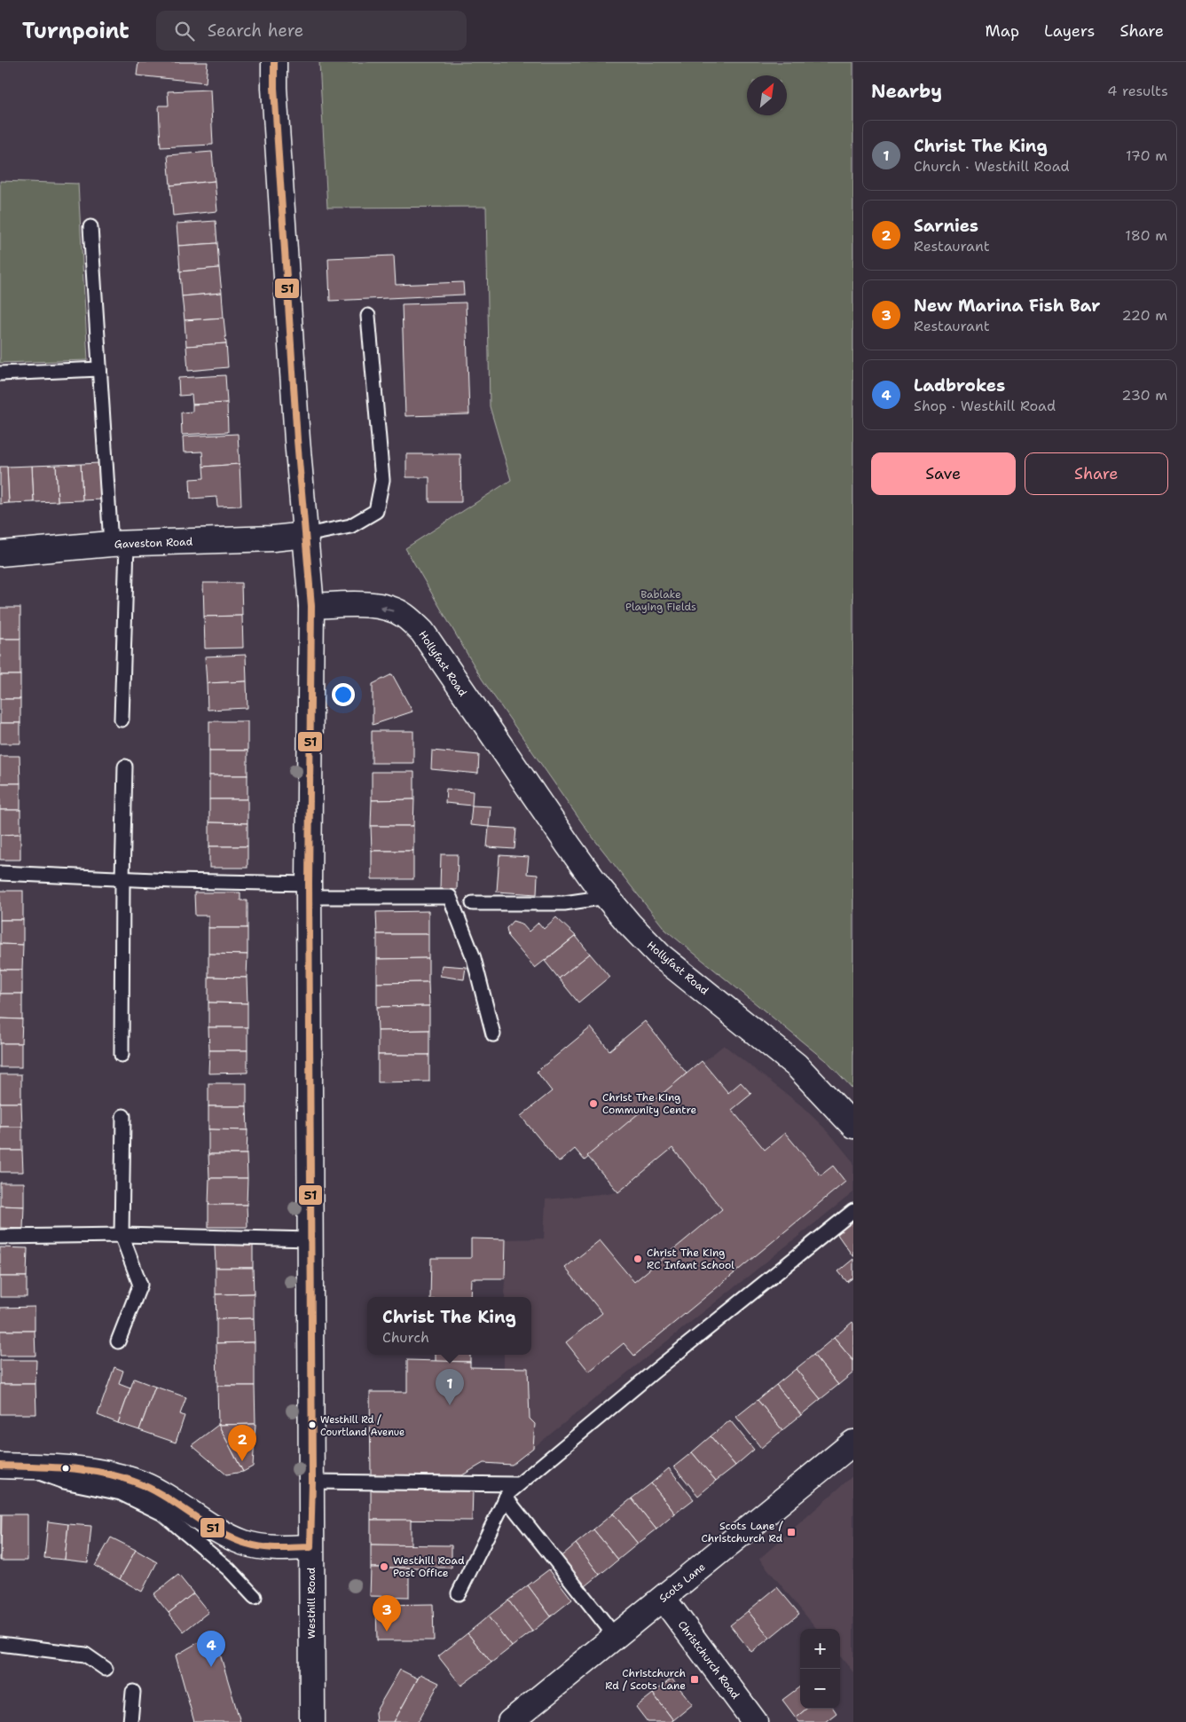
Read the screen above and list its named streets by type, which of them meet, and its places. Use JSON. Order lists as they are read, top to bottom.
{
  "streets": {
    "street": [
      "Gaveston Road",
      "Hollyfast Road",
      "Scots Lane",
      "Westhill Road",
      "Christchurch Road"
    ]
  },
  "crossings": [
    ["Hollyfast Road", "Westhill Road"],
    ["Scots Lane", "Christchurch Road"]
  ],
  "one_way": ["Hollyfast Road"],
  "parks": ["Bablake Playing Fields"],
  "places": {
    "other": [
      "Christ The King Community Centre",
      "Christ The King RC Infant School",
      "Westhill Rd / Courtland Avenue",
      "Westhill Road Post Office"
    ],
    "transit": ["Scots Lane / Christchurch Rd", "Christchurch Rd / Scots Lane"]
  },
  "lines": ["transit line 51"],
  "north": "top right",
  "page": {
    "header": "Turnpoint",
    "search": "Search here",
    "nav": ["Map", "Layers", "Share"],
    "heading": ["Nearby", "4 results"],
    "list": [
      {
        "mark": "1",
        "name": "Christ The King",
        "note": "Church · Westhill Road",
        "value": "170 m"
      },
      {
        "mark": "2",
        "name": "Sarnies",
        "note": "Restaurant",
        "value": "180 m"
      },
      {
        "mark": "3",
        "name": "New Marina Fish Bar",
        "note": "Restaurant",
        "value": "220 m"
      },
      {
        "mark": "4",
        "name": "Ladbrokes",
        "note": "Shop · Westhill Road",
        "value": "230 m"
      }
    ],
    "buttons": ["Save", "Share"],
    "popup": ["Christ The King", "Church"],
    "pins": [
      "1",
      "2",
      "3",
      "4"
    ],
    "map_buttons": ["+", "−"]
  }
}
